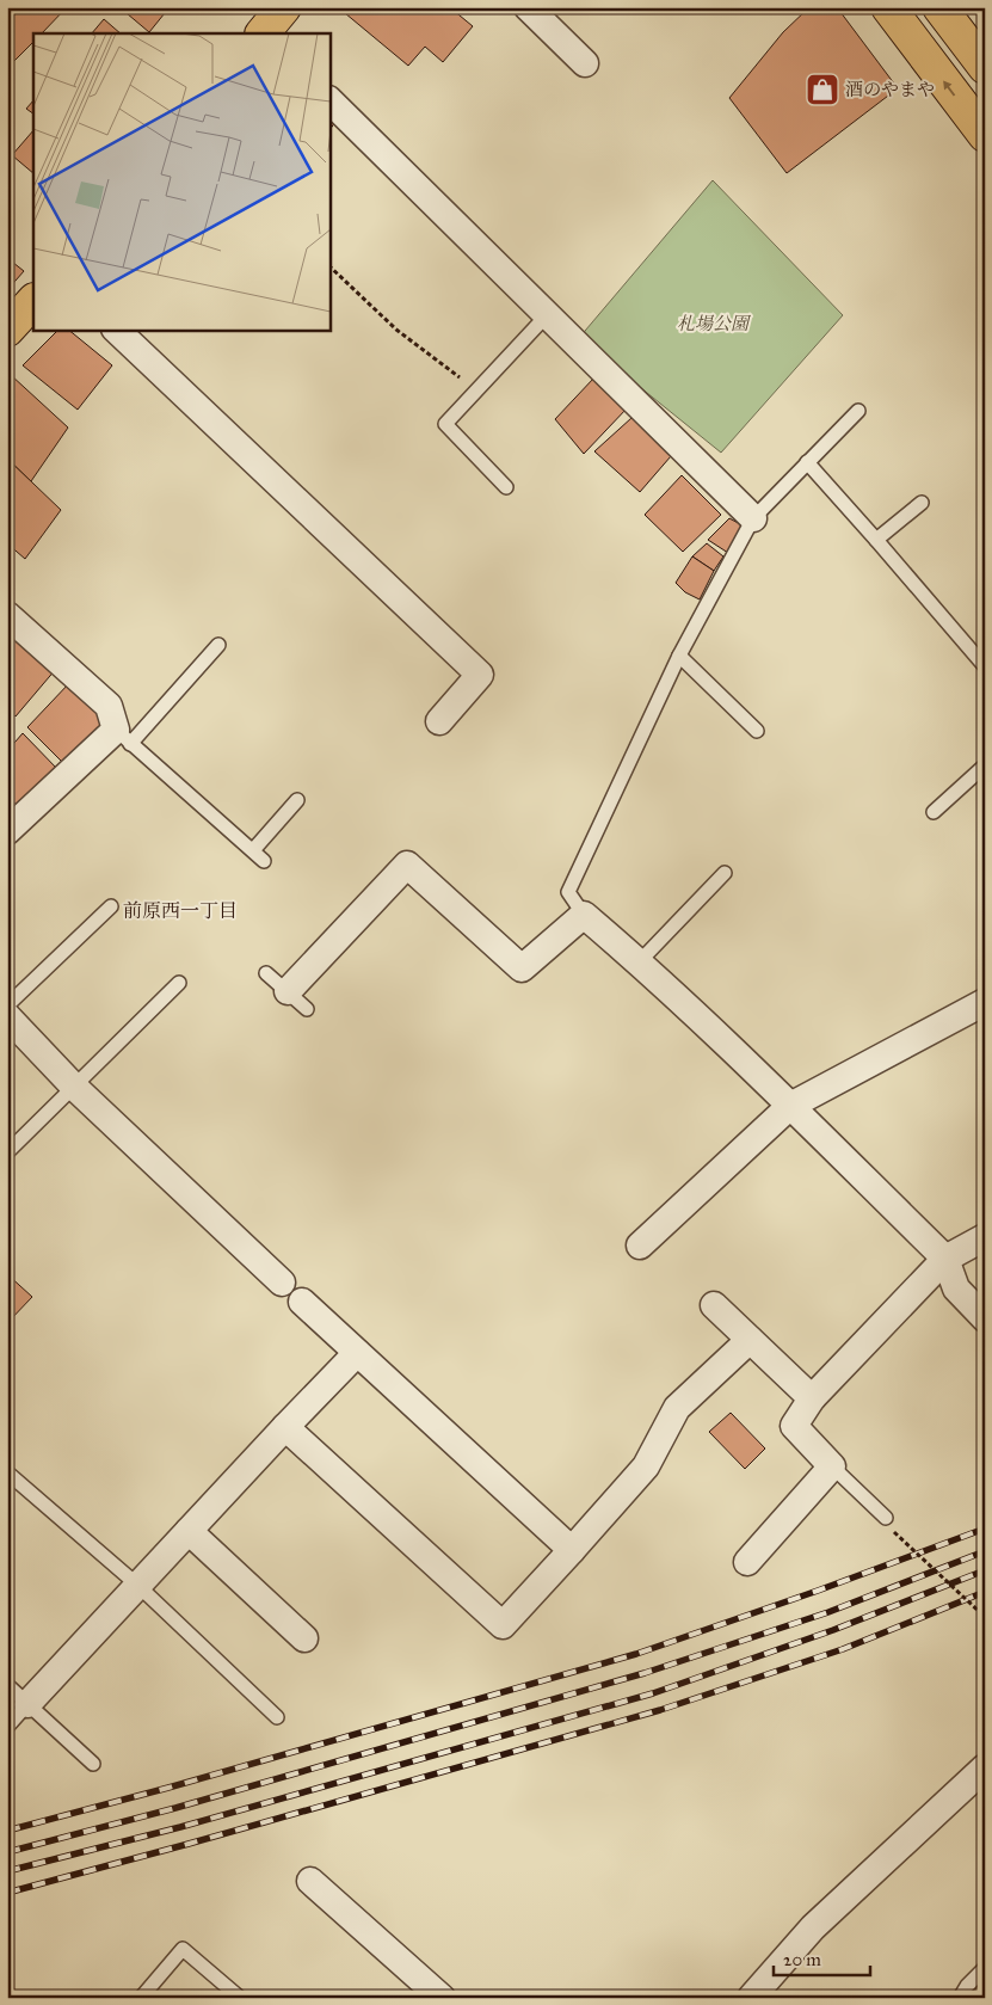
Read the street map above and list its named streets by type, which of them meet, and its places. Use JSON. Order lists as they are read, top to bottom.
{
  "districts": ["前原西一丁目"],
  "parks": ["札場公園"],
  "places": {
    "shop": ["酒のやまや"]
  },
  "scale_bar": "20 m"
}
